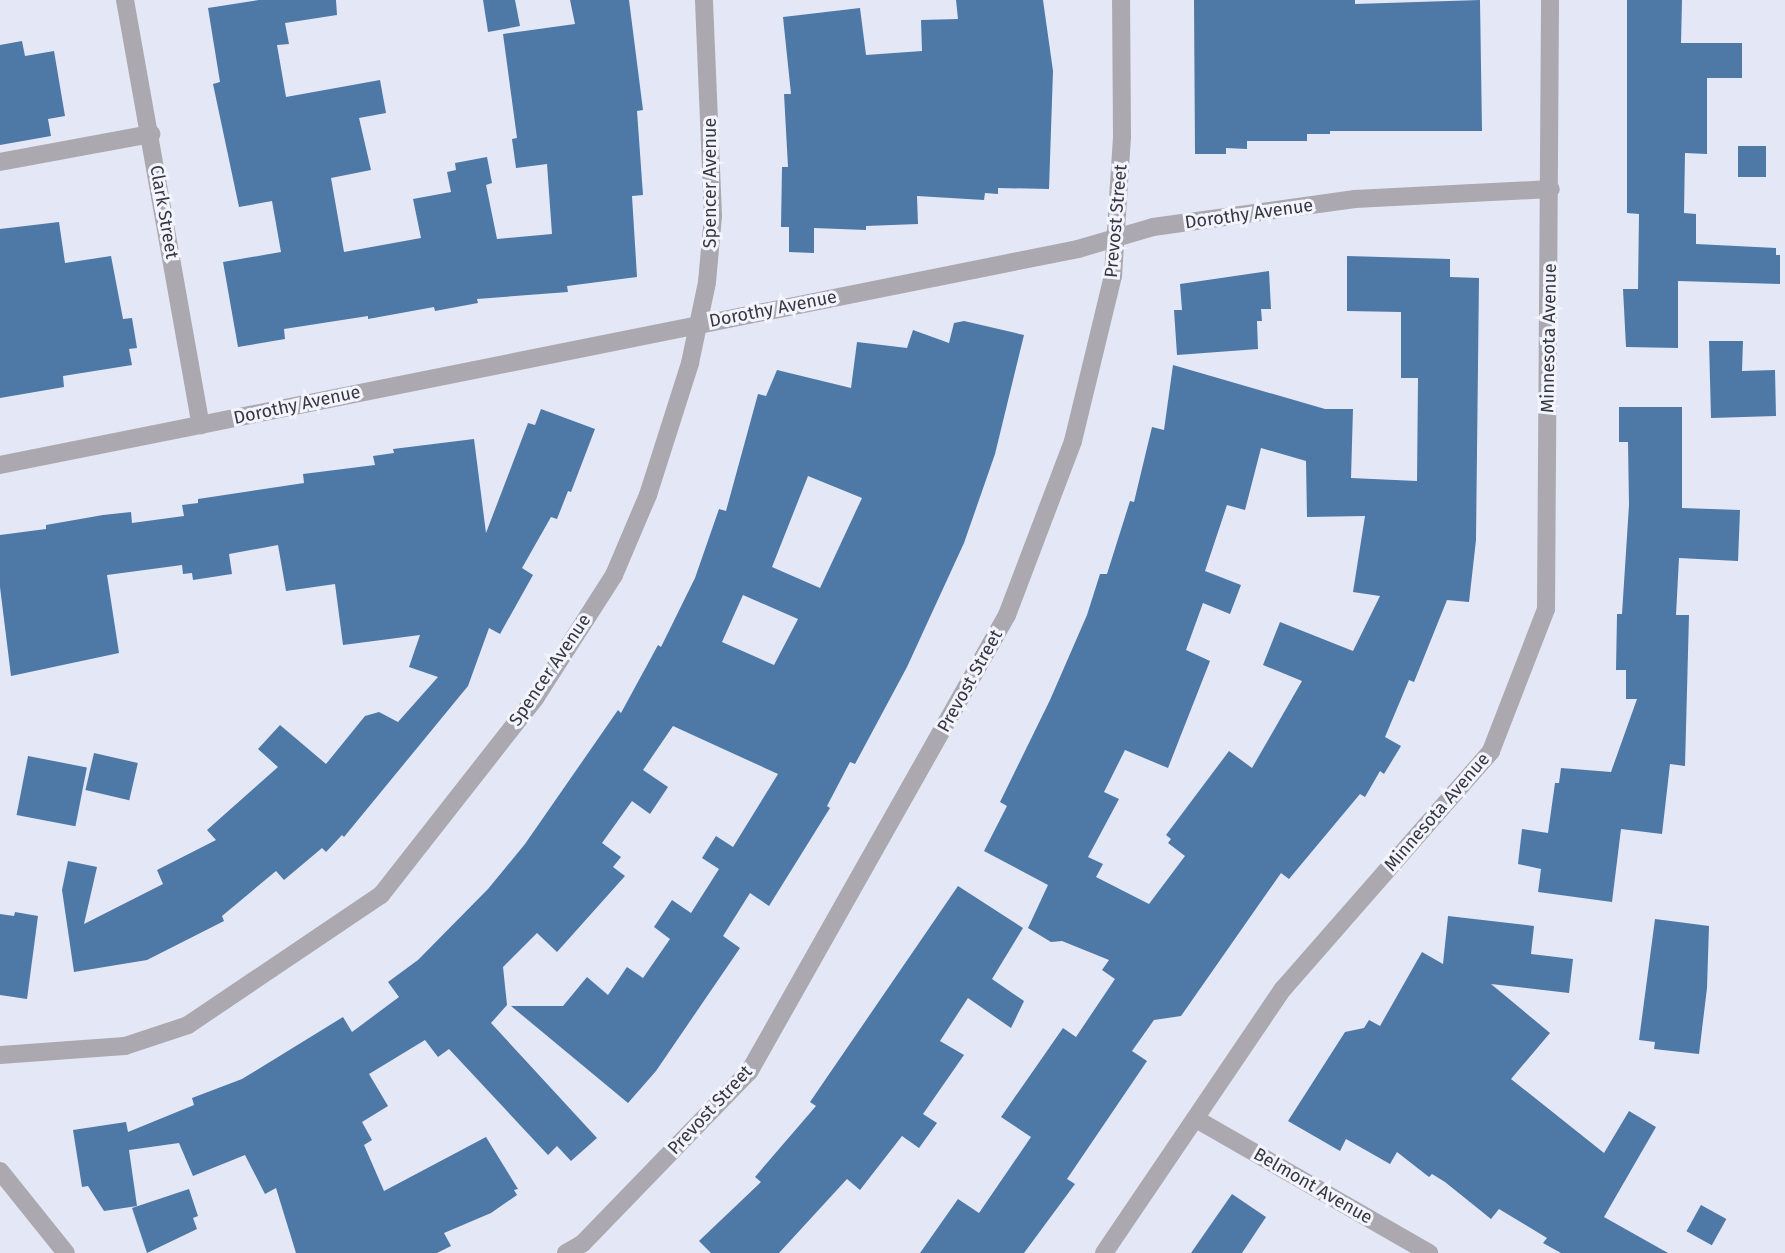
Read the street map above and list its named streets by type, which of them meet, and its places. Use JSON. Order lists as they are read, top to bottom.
{
  "streets": {
    "street": [
      "Spencer Avenue",
      "Clark Street",
      "Dorothy Avenue",
      "Prevost Street",
      "Minnesota Avenue",
      "Belmont Avenue"
    ]
  },
  "crossings": [
    ["Spencer Avenue", "Dorothy Avenue"],
    ["Clark Street", "Dorothy Avenue"],
    ["Dorothy Avenue", "Prevost Street"],
    ["Dorothy Avenue", "Minnesota Avenue"],
    ["Minnesota Avenue", "Belmont Avenue"]
  ]
}
